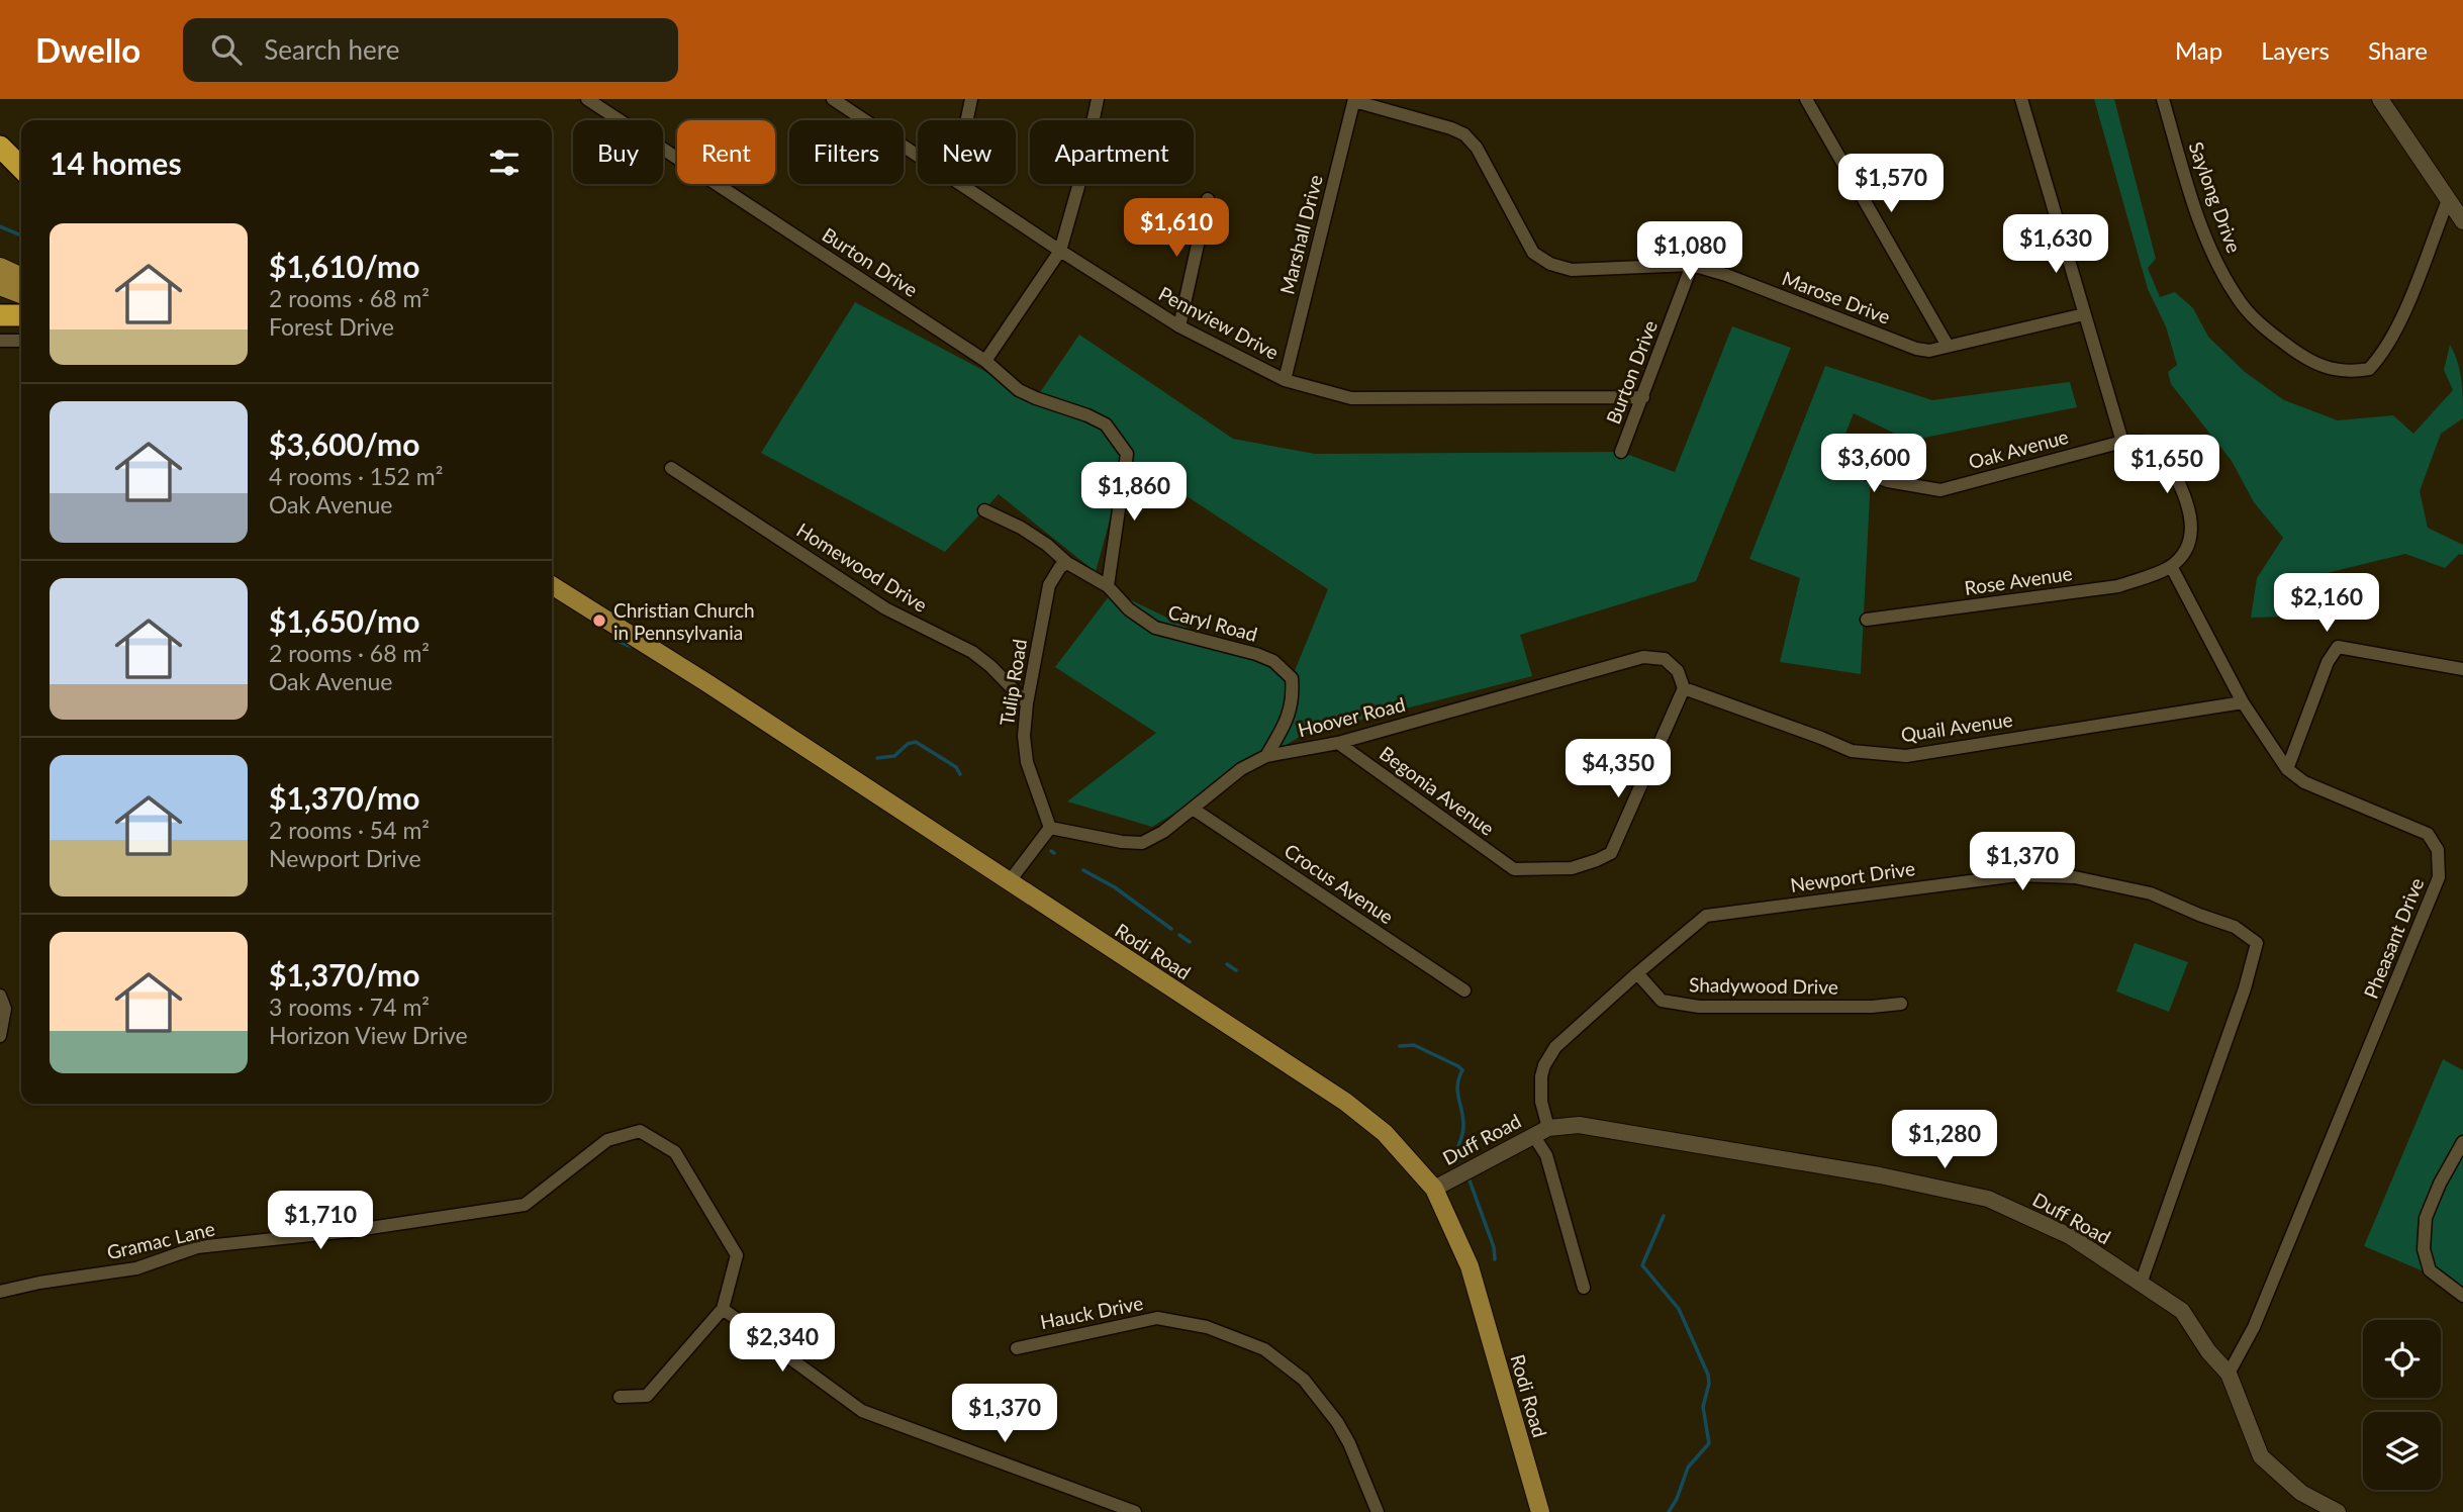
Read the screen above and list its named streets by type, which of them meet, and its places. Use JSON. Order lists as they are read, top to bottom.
{
  "streets": {
    "main road": ["Rodi Road"],
    "street": [
      "Saylong Drive",
      "Marshall Drive",
      "Burton Drive",
      "Marose Drive",
      "Pennview Drive",
      "Oak Avenue",
      "Homewood Drive",
      "Rose Avenue",
      "Caryl Road",
      "Tulip Road",
      "Hoover Road",
      "Quail Avenue",
      "Begonia Avenue",
      "Newport Drive",
      "Crocus Avenue",
      "Pheasant Drive",
      "Shadywood Drive",
      "Duff Road",
      "Gramac Lane",
      "Hauck Drive"
    ]
  },
  "crossings": [
    ["Marshall Drive", "Marose Drive"],
    ["Marshall Drive", "Pennview Drive"],
    ["Burton Drive", "Marose Drive"],
    ["Burton Drive", "Pennview Drive"],
    ["Burton Drive", "Caryl Road"],
    ["Oak Avenue", "Rose Avenue"],
    ["Oak Avenue", "Pheasant Drive"],
    ["Homewood Drive", "Tulip Road"],
    ["Rose Avenue", "Pheasant Drive"],
    ["Caryl Road", "Tulip Road"],
    ["Caryl Road", "Hoover Road"],
    ["Tulip Road", "Hoover Road"],
    ["Hoover Road", "Quail Avenue"],
    ["Hoover Road", "Begonia Avenue"],
    ["Hoover Road", "Crocus Avenue"],
    ["Quail Avenue", "Begonia Avenue"],
    ["Quail Avenue", "Pheasant Drive"],
    ["Newport Drive", "Shadywood Drive"],
    ["Newport Drive", "Duff Road"],
    ["Pheasant Drive", "Duff Road"],
    ["Rodi Road", "Duff Road"]
  ],
  "places": ["Christian Church in Pennsylvania"],
  "page": {
    "header": "Dwello",
    "search": "Search here",
    "nav": ["Map", "Layers", "Share"],
    "chip": [
      "Buy",
      "Rent",
      "Filters",
      "New",
      "Apartment"
    ],
    "heading": "14 homes",
    "price": [
      "$1,570",
      "$1,610",
      "$1,630",
      "$1,080",
      "$3,600",
      "$1,650",
      "$1,860",
      "$2,160",
      "$4,350",
      "$1,370",
      "$1,280",
      "$1,710",
      "$2,340",
      "$1,370"
    ],
    "list": [
      {
        "name": "$1,610/mo",
        "note": "2 rooms · 68 m² · Forest Drive"
      },
      {
        "name": "$3,600/mo",
        "note": "4 rooms · 152 m² · Oak Avenue"
      },
      {
        "name": "$1,650/mo",
        "note": "2 rooms · 68 m² · Oak Avenue"
      },
      {
        "name": "$1,370/mo",
        "note": "2 rooms · 54 m² · Newport Drive"
      },
      {
        "name": "$1,370/mo",
        "note": "3 rooms · 74 m² · Horizon View Drive"
      }
    ]
  }
}
